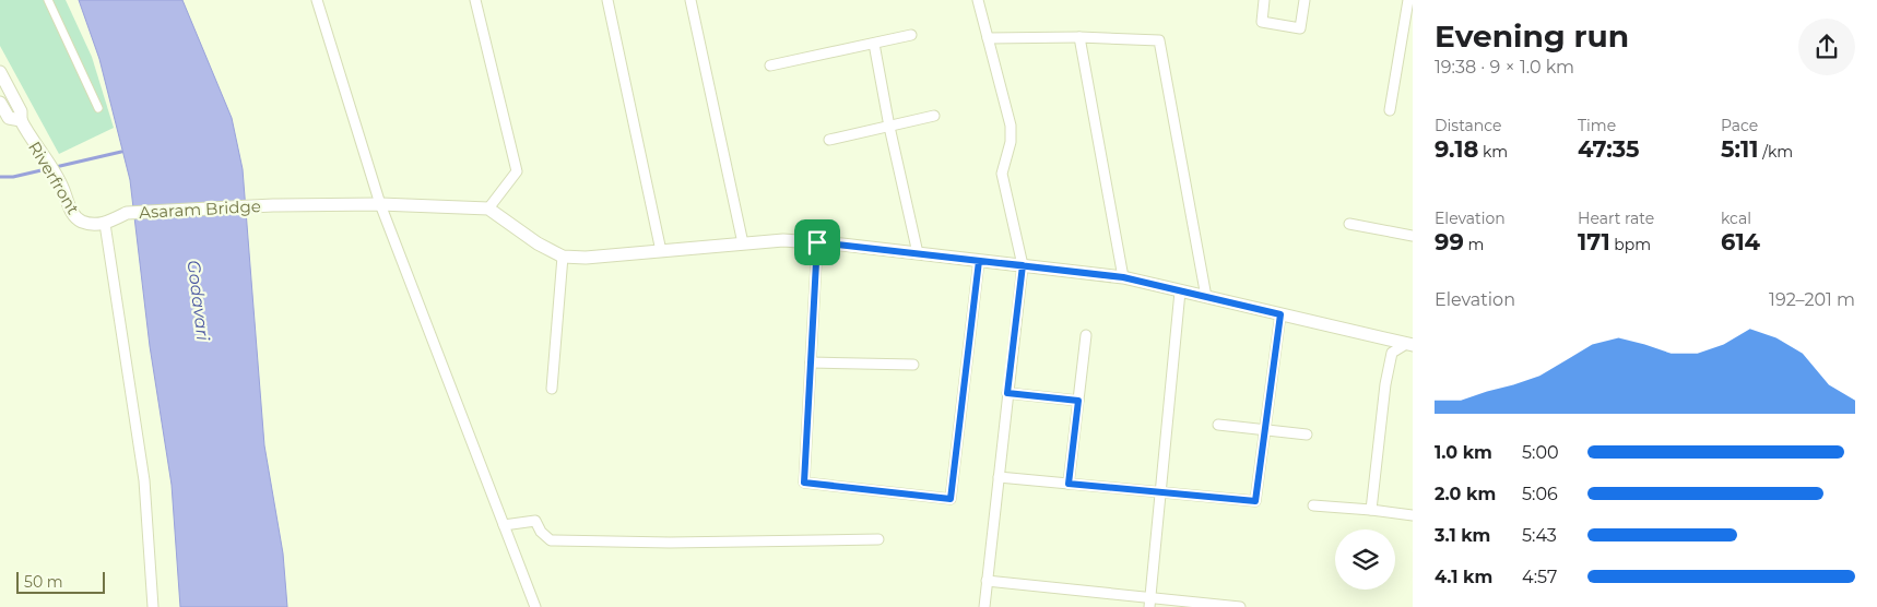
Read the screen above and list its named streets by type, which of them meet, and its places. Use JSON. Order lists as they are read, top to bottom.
{
  "streets": {
    "street": ["Riverfront", "Asaram Bridge"]
  },
  "crossings": [
    ["Riverfront", "Asaram Bridge"]
  ],
  "water": ["Godavari"],
  "scale_bar": "50 m",
  "page": {
    "heading": ["Evening run", "19:38 · 9 × 1.0 km"],
    "stats": [
      ["Distance", "9.18 km"],
      ["Time", "47:35"],
      ["Pace", "5:11 /km"],
      ["Elevation", "99 m"],
      ["Heart rate", "171 bpm"],
      ["kcal", "614"]
    ],
    "chart": ["Elevation", "192–201 m"],
    "list": [
      {
        "name": "1.0 km",
        "note": "5:00"
      },
      {
        "name": "2.0 km",
        "note": "5:06"
      },
      {
        "name": "3.1 km",
        "note": "5:43"
      },
      {
        "name": "4.1 km",
        "note": "4:57"
      }
    ],
    "scale": "50 m"
  }
}
